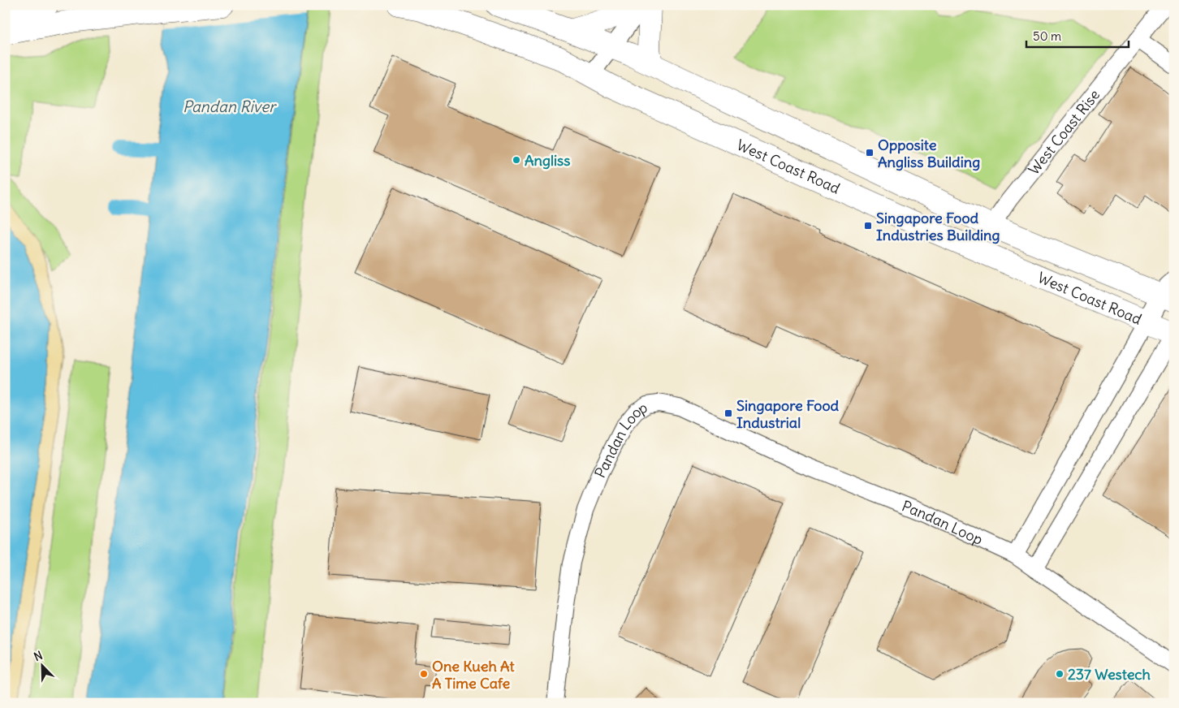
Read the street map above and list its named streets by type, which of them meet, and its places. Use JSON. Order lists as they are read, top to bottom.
{
  "streets": {
    "main road": ["West Coast Road"],
    "street": ["West Coast Rise", "Pandan Loop"]
  },
  "crossings": [
    ["West Coast Rise", "West Coast Road"]
  ],
  "water": ["Pandan River"],
  "places": {
    "transit": ["Opposite Angliss Building", "Singapore Food Industries Building", "Singapore Food Industrial"],
    "other": ["Angliss", "One Kueh At A Time Cafe", "237 Westech"]
  },
  "scale_bar": "50 m",
  "north": "top left"
}
